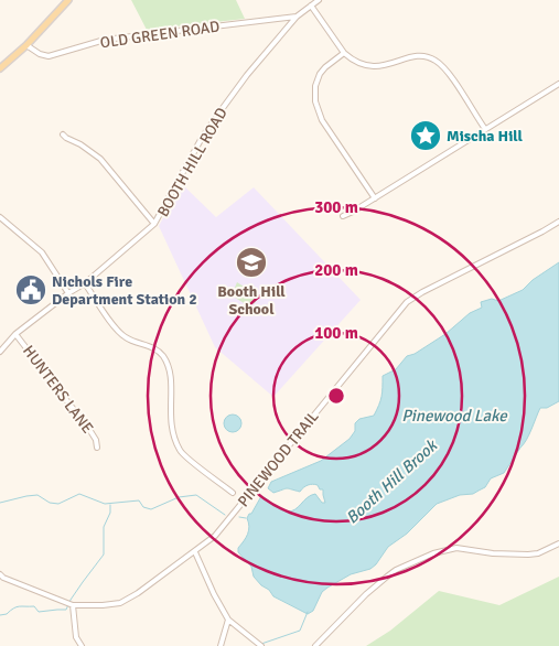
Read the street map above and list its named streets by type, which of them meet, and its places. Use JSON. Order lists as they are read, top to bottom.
{
  "streets": {
    "street": [
      "OLD GREEN ROAD",
      "BOOTH HILL ROAD",
      "HUNTERS LANE",
      "PINEWOOD TRAIL"
    ]
  },
  "crossings": [
    ["OLD GREEN ROAD", "BOOTH HILL ROAD"],
    ["BOOTH HILL ROAD", "HUNTERS LANE"]
  ],
  "water": ["Pinewood Lake", "Booth Hill Brook"],
  "places": {
    "place": ["Mischa Hill"],
    "school or university": ["Booth Hill School"],
    "public building": ["Nichols Fire Department Station 2"]
  },
  "rings": ["300 m", "200 m", "100 m"]
}
